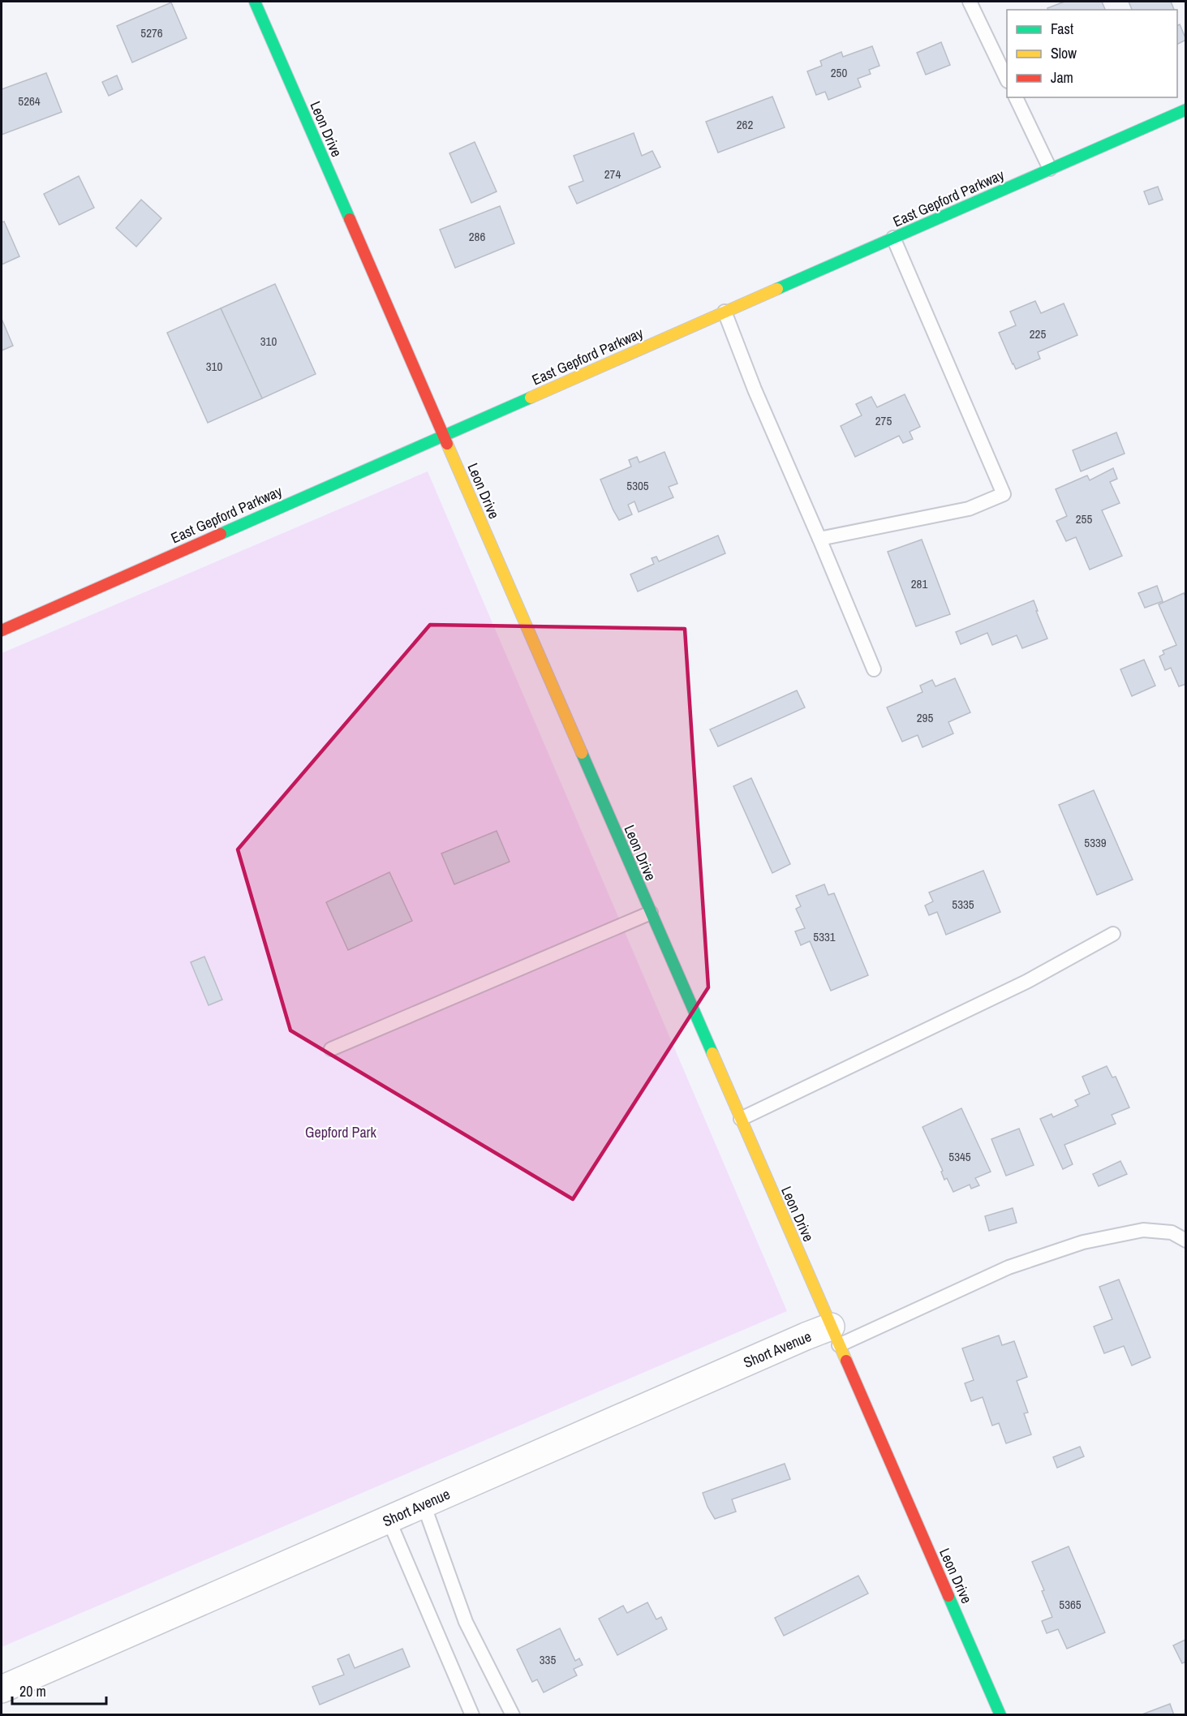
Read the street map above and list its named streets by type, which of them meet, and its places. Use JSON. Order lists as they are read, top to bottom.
{
  "streets": {
    "street": ["Leon Drive", "East Gepford Parkway", "Short Avenue"]
  },
  "crossings": [
    ["Leon Drive", "East Gepford Parkway"],
    ["Leon Drive", "Short Avenue"]
  ],
  "parks": ["Gepford Park"],
  "house_numbers": [
    "5276",
    "250",
    "5264",
    "262",
    "274",
    "286",
    "225",
    "310",
    "310",
    "275",
    "5305",
    "255",
    "281",
    "295",
    "5339",
    "5335",
    "5331",
    "5345",
    "5365",
    "335"
  ],
  "legend": ["Fast", "Slow", "Jam"],
  "scale_bar": "20 m"
}
